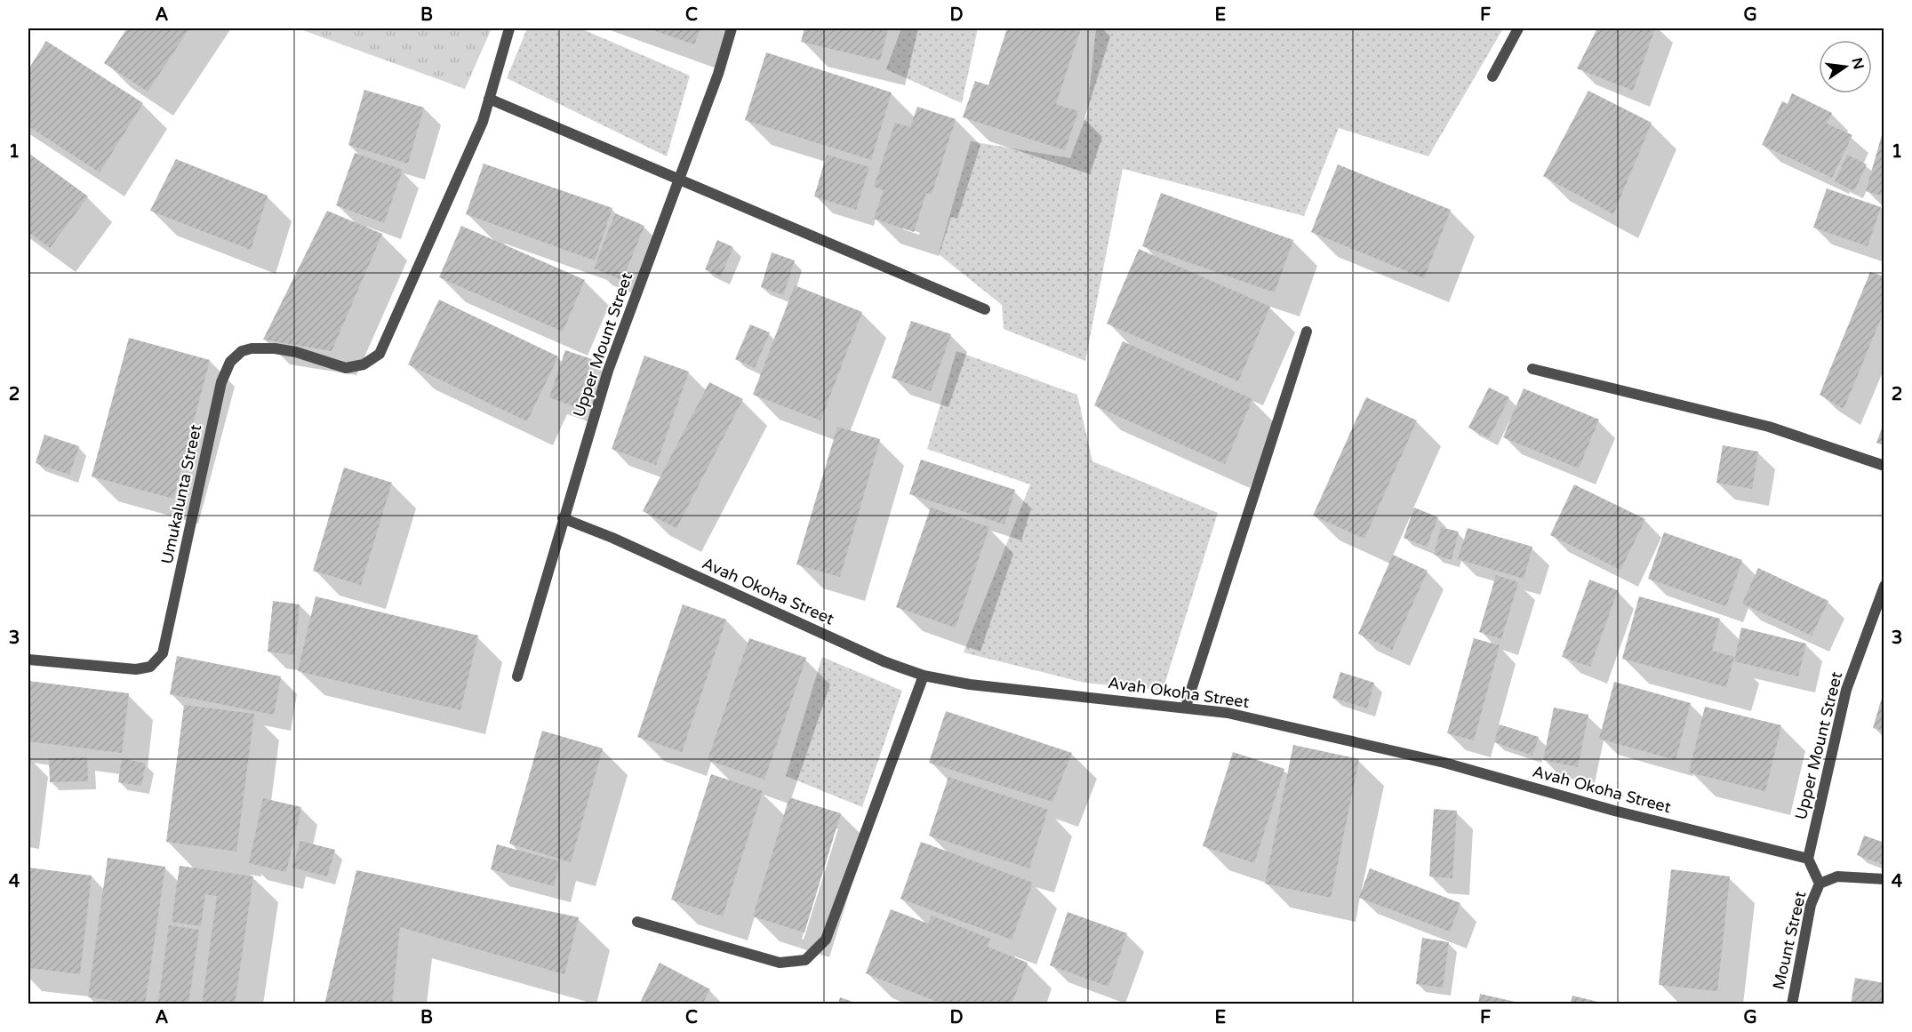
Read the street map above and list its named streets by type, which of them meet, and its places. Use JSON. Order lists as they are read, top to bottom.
{
  "streets": {
    "street": [
      "Upper Mount Street",
      "Umukalunta Street",
      "Avah Okoha Street",
      "Mount Street"
    ]
  },
  "crossings": [
    ["Upper Mount Street", "Avah Okoha Street"]
  ],
  "north": "right",
  "grid": {
    "columns": [
      "A",
      "B",
      "C",
      "D",
      "E",
      "F",
      "G"
    ],
    "rows": [
      "1",
      "2",
      "3",
      "4"
    ]
  }
}
